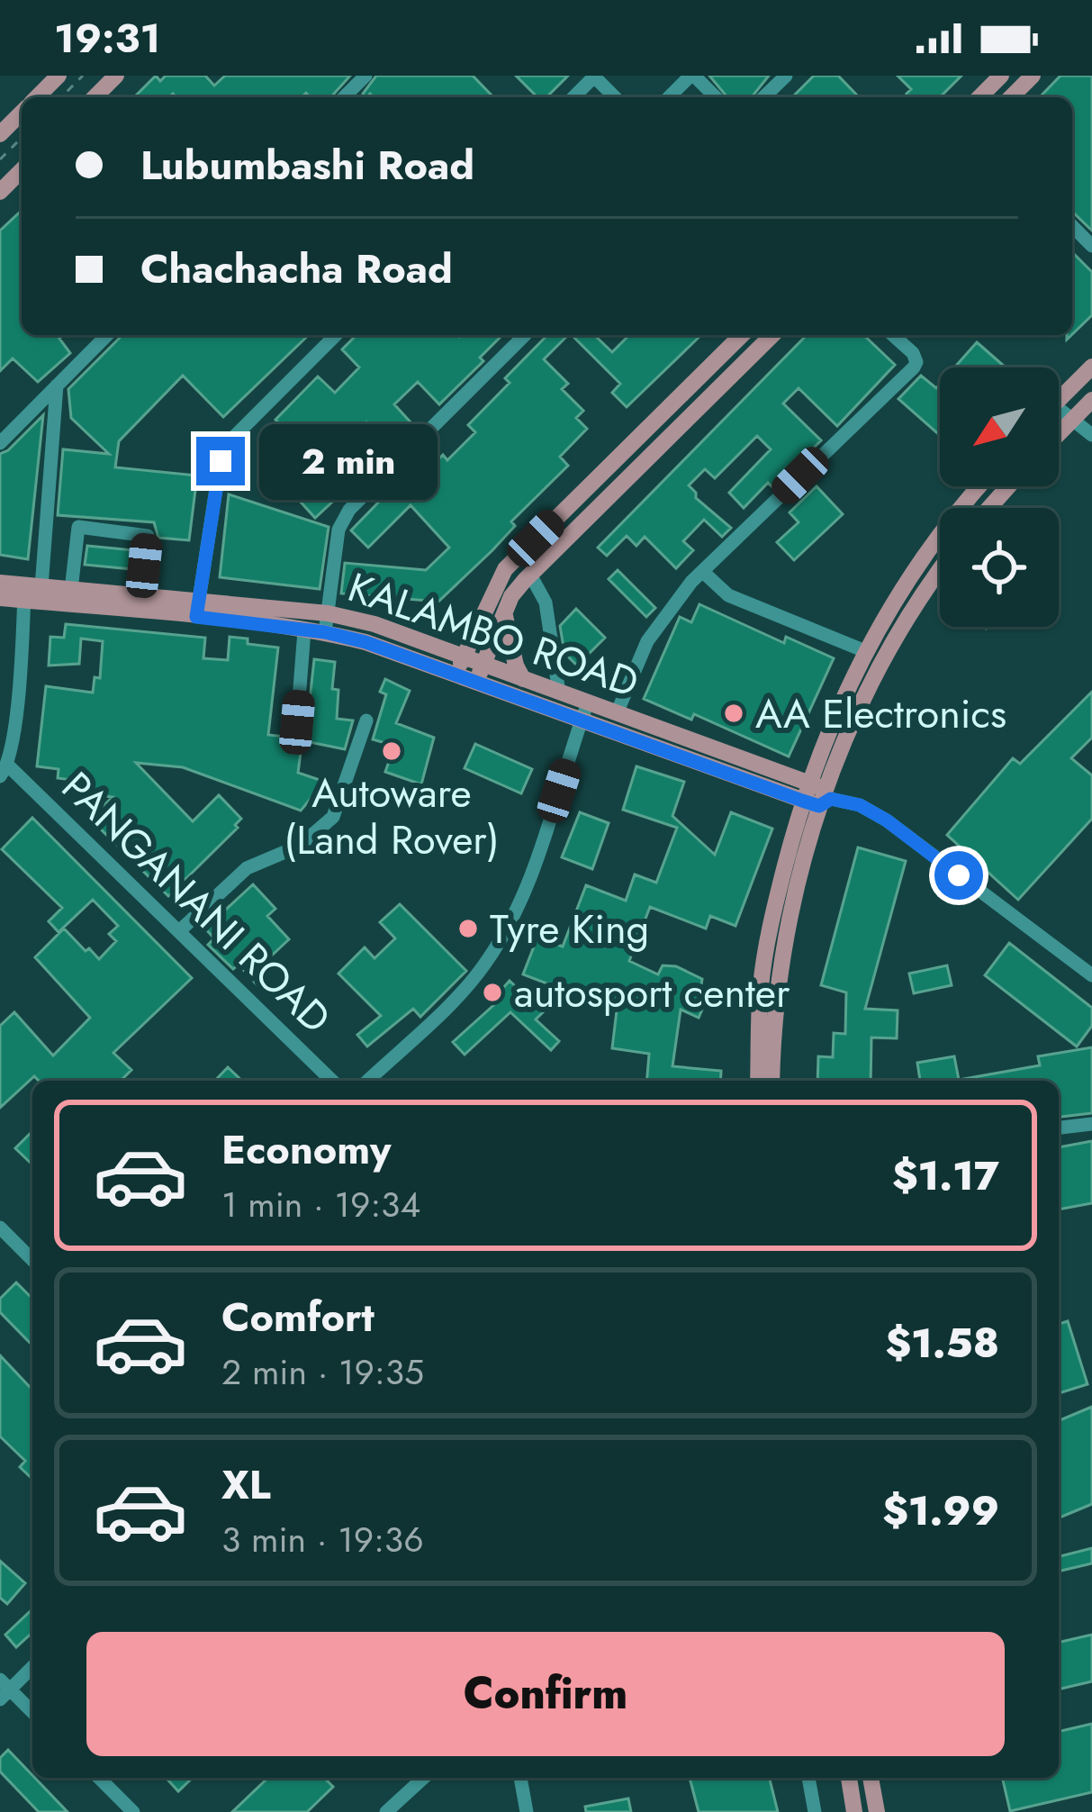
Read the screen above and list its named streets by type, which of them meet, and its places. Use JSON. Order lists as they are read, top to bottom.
{
  "streets": {
    "main road": ["KALAMBO ROAD"],
    "street": ["PANGANANI ROAD"]
  },
  "places": [
    "AA Electronics",
    "Autoware (Land Rover)",
    "Tyre King",
    "autosport center"
  ],
  "north": "bottom left",
  "page": {
    "status": "19:31",
    "banner": ["Lubumbashi Road", "Chachacha Road"],
    "bubble": "2 min",
    "list": [
      {
        "name": "Economy",
        "note": "1 min · 19:34",
        "value": "$1.17"
      },
      {
        "name": "Comfort",
        "note": "2 min · 19:35",
        "value": "$1.58"
      },
      {
        "name": "XL",
        "note": "3 min · 19:36",
        "value": "$1.99"
      }
    ],
    "buttons": "Confirm"
  }
}
